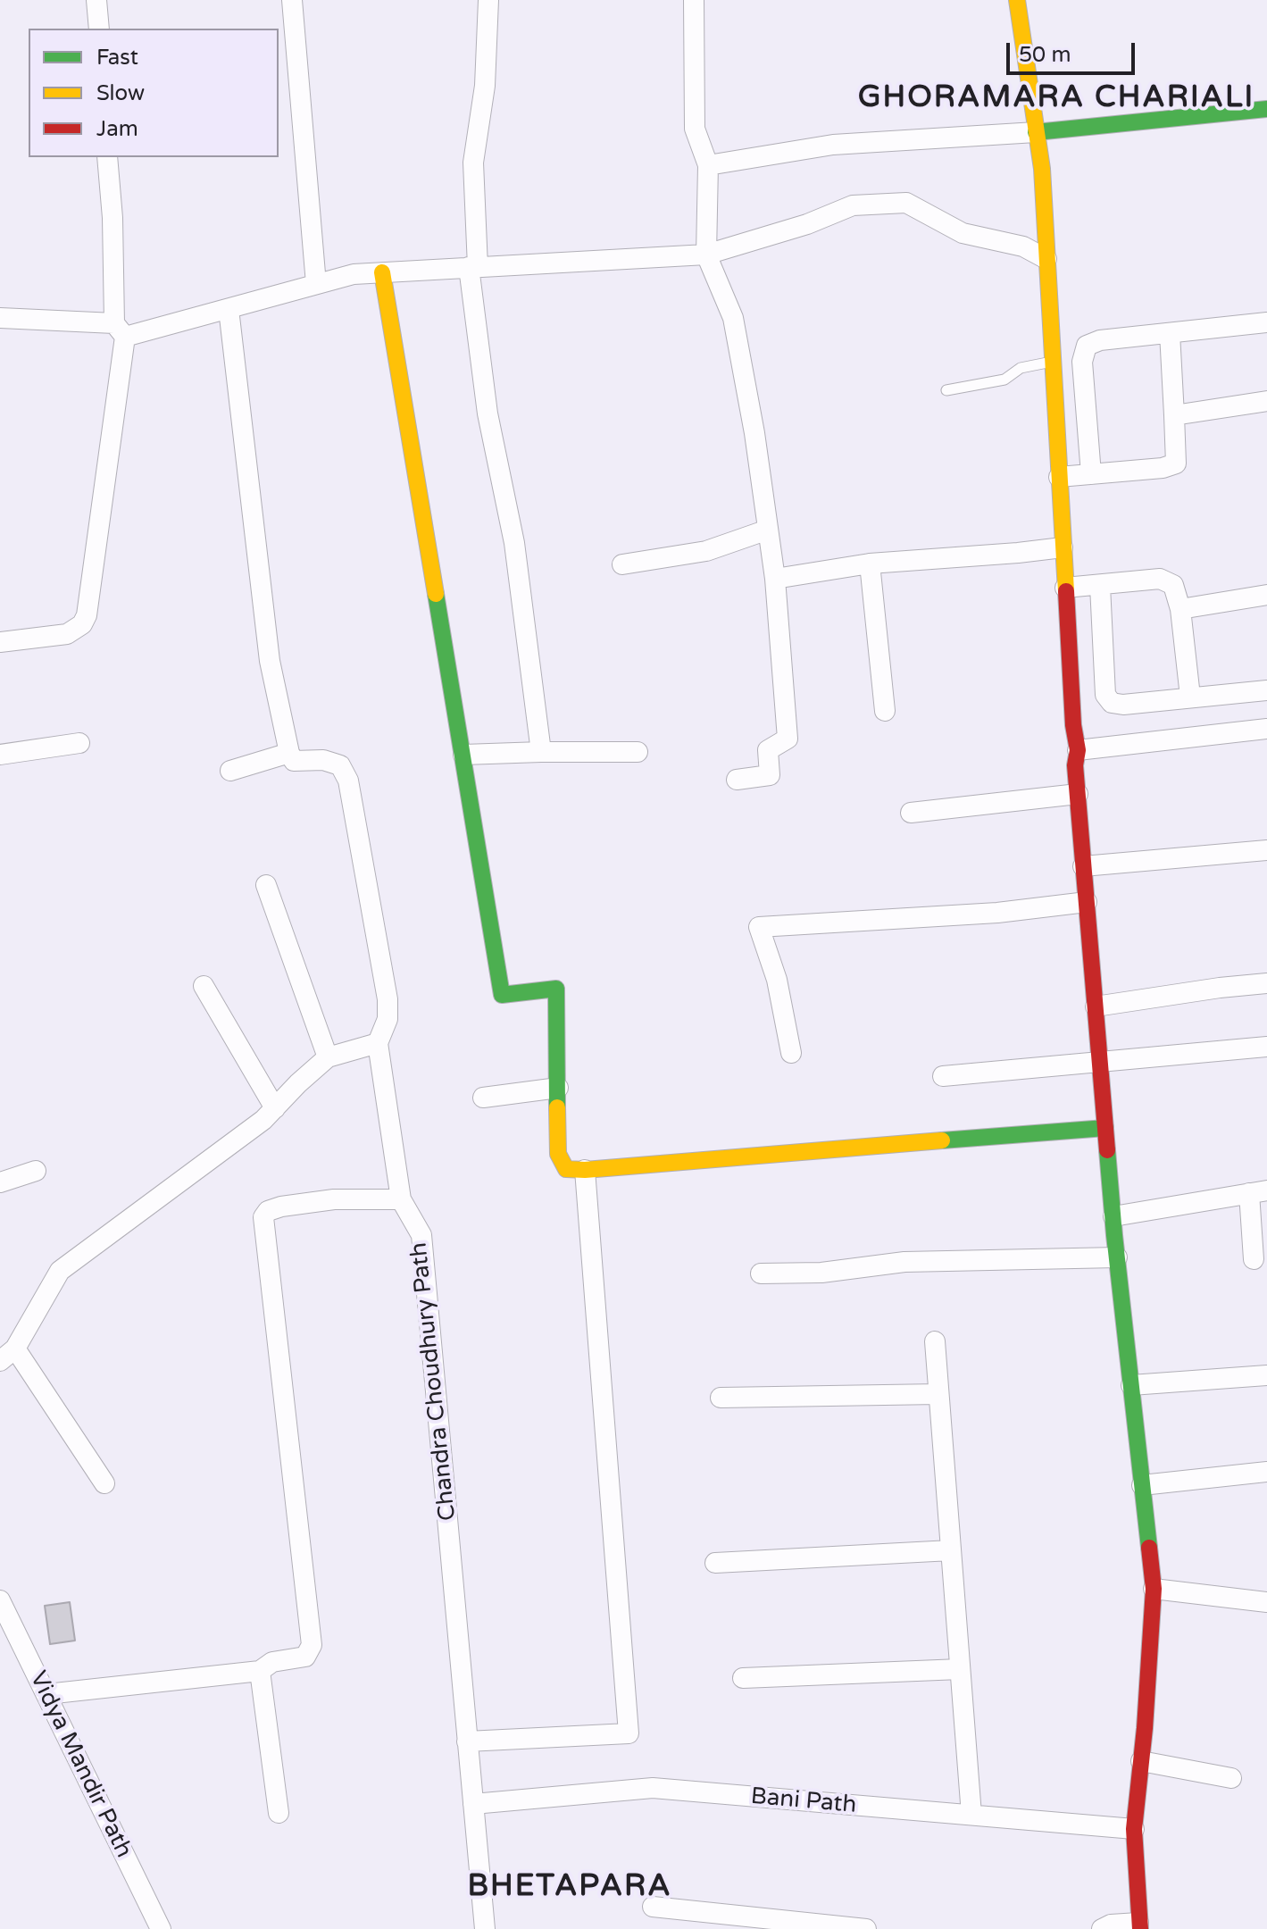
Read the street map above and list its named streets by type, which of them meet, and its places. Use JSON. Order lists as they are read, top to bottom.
{
  "streets": {
    "street": ["Chandra Choudhury Path", "Vidya Mandir Path", "Bani Path"]
  },
  "crossings": [
    ["Chandra Choudhury Path", "Bani Path"]
  ],
  "districts": ["GHORAMARA CHARIALI", "BHETAPARA"],
  "legend": ["Fast", "Slow", "Jam"],
  "scale_bar": "50 m"
}
